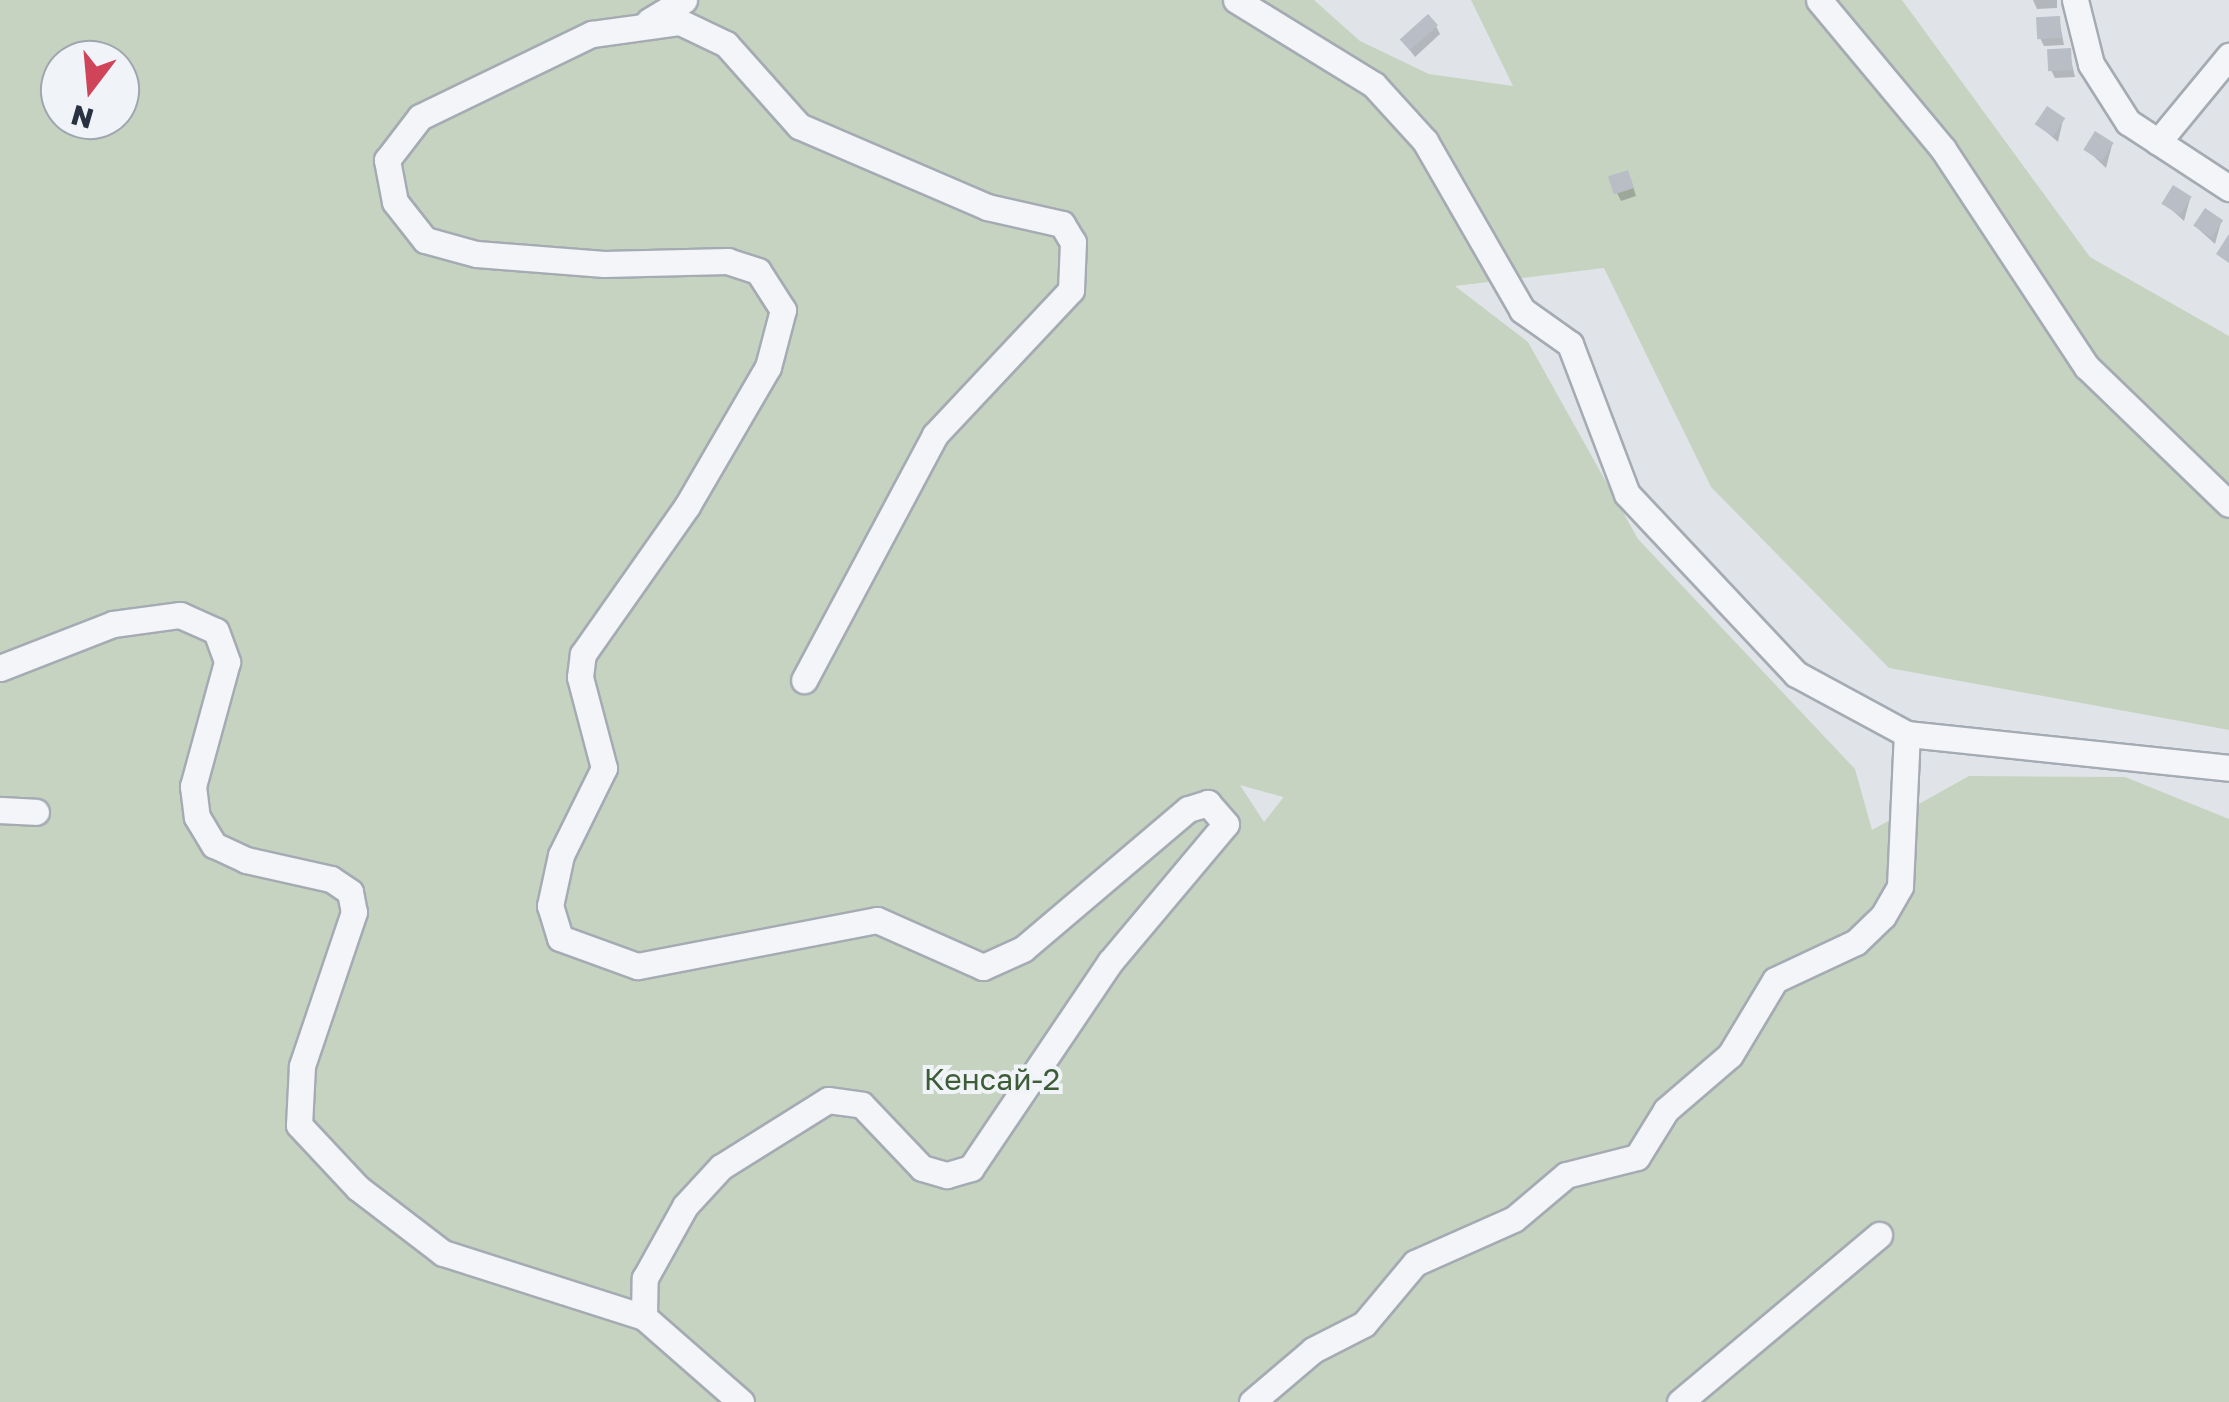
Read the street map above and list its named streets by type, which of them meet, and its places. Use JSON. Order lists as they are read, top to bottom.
{
  "parks": ["Кенсай-2"],
  "north": "bottom"
}
